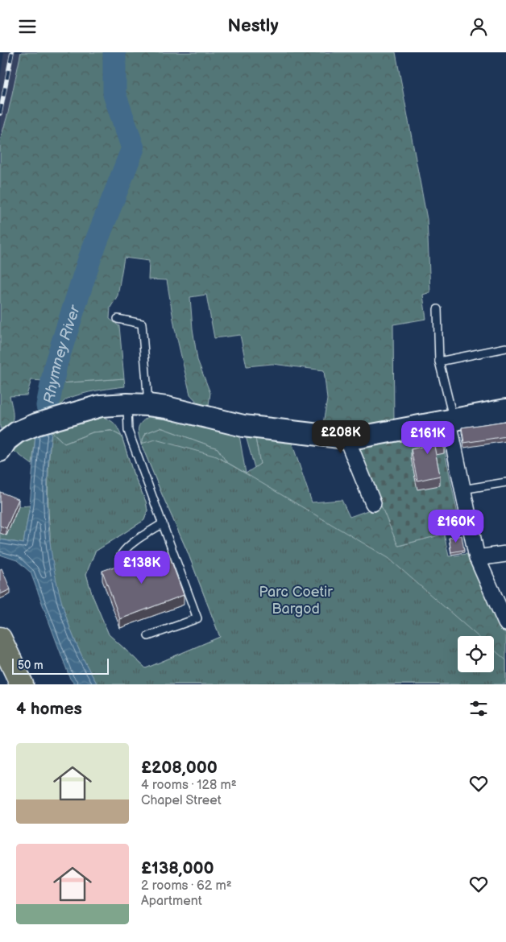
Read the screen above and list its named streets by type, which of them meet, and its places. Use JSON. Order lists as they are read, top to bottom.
{
  "water": ["Rhymney River"],
  "parks": ["Parc Coetir Bargod"],
  "scale_bar": "50 m",
  "page": {
    "header": "Nestly",
    "price": [
      "£208K",
      "£161K",
      "£160K",
      "£138K"
    ],
    "scale": "50 m",
    "heading": "4 homes",
    "list": [
      {
        "name": "£208,000",
        "note": "4 rooms · 128 m² · Chapel Street"
      },
      {
        "name": "£138,000",
        "note": "2 rooms · 62 m² · Apartment"
      }
    ]
  }
}
